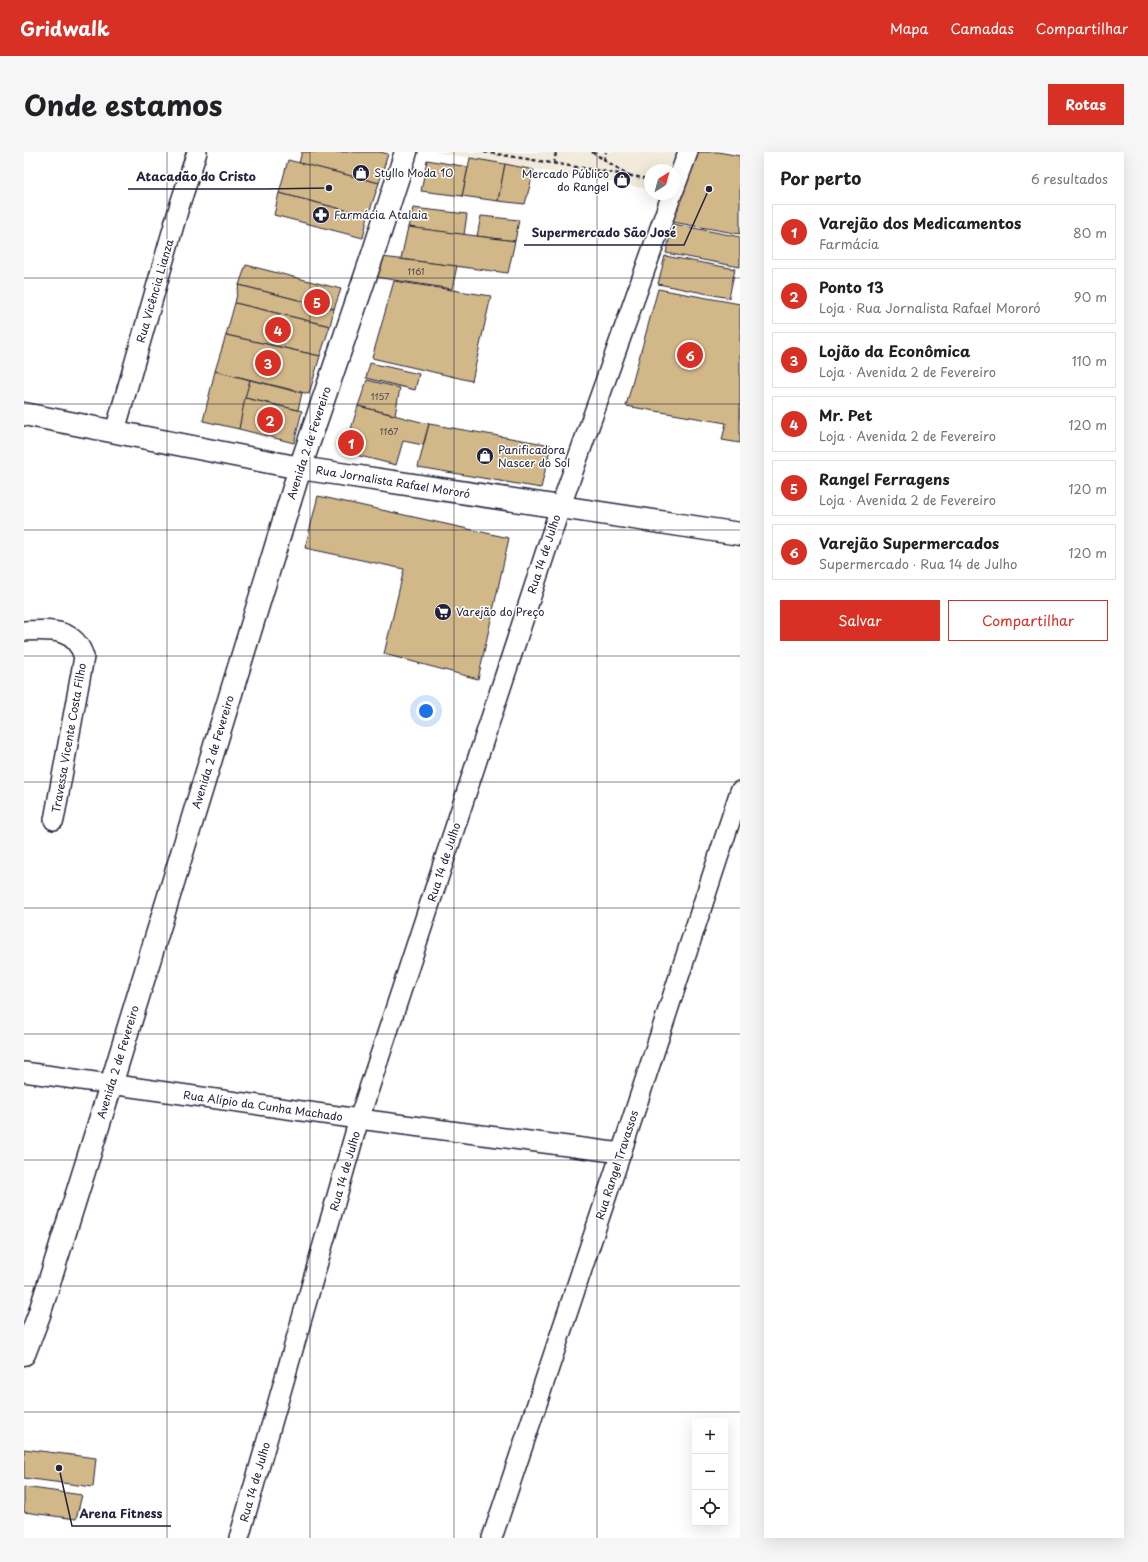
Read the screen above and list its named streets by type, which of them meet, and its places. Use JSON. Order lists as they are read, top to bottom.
{
  "streets": {
    "main road": ["Avenida 2 de Fevereiro", "Rua Jornalista Rafael Mororó"],
    "street": [
      "Rua Vicência Lianza",
      "Rua 14 de Julho",
      "Travessa Vicente Costa Filho",
      "Rua Alípio da Cunha Machado",
      "Rua Rangel Travassos"
    ]
  },
  "crossings": [
    ["Rua Vicência Lianza", "Rua Jornalista Rafael Mororó"],
    ["Avenida 2 de Fevereiro", "Rua Jornalista Rafael Mororó"],
    ["Avenida 2 de Fevereiro", "Rua Alípio da Cunha Machado"],
    ["Rua Jornalista Rafael Mororó", "Rua 14 de Julho"],
    ["Rua 14 de Julho", "Rua Alípio da Cunha Machado"],
    ["Rua Alípio da Cunha Machado", "Rua Rangel Travassos"]
  ],
  "places": {
    "shop": ["Styllo Moda 10", "Mercado Público do Rangel", "Panificadora Nascer do Sol"],
    "other": ["Atacadão do Cristo", "Supermercado São José", "Arena Fitness"],
    "pharmacy": ["Farmácia Atalaia"],
    "supermarket": ["Varejão do Preço"]
  },
  "house_numbers": ["1161", "1157", "1167"],
  "north": "top right",
  "page": {
    "header": "Gridwalk",
    "nav": ["Mapa", "Camadas", "Compartilhar"],
    "title": "Onde estamos",
    "buttons": [
      "Rotas",
      ["Salvar", "Compartilhar"]
    ],
    "heading": ["Por perto", "6 resultados"],
    "list": [
      {
        "mark": "1",
        "name": "Varejão dos Medicamentos",
        "note": "Farmácia",
        "value": "80 m"
      },
      {
        "mark": "2",
        "name": "Ponto 13",
        "note": "Loja · Rua Jornalista Rafael Mororó",
        "value": "90 m"
      },
      {
        "mark": "3",
        "name": "Lojão da Econômica",
        "note": "Loja · Avenida 2 de Fevereiro",
        "value": "110 m"
      },
      {
        "mark": "4",
        "name": "Mr. Pet",
        "note": "Loja · Avenida 2 de Fevereiro",
        "value": "120 m"
      },
      {
        "mark": "5",
        "name": "Rangel Ferragens",
        "note": "Loja · Avenida 2 de Fevereiro",
        "value": "120 m"
      },
      {
        "mark": "6",
        "name": "Varejão Supermercados",
        "note": "Supermercado · Rua 14 de Julho",
        "value": "120 m"
      }
    ],
    "pins": [
      "5",
      "4",
      "6",
      "3",
      "2",
      "1"
    ],
    "map_buttons": ["+", "−"]
  }
}
